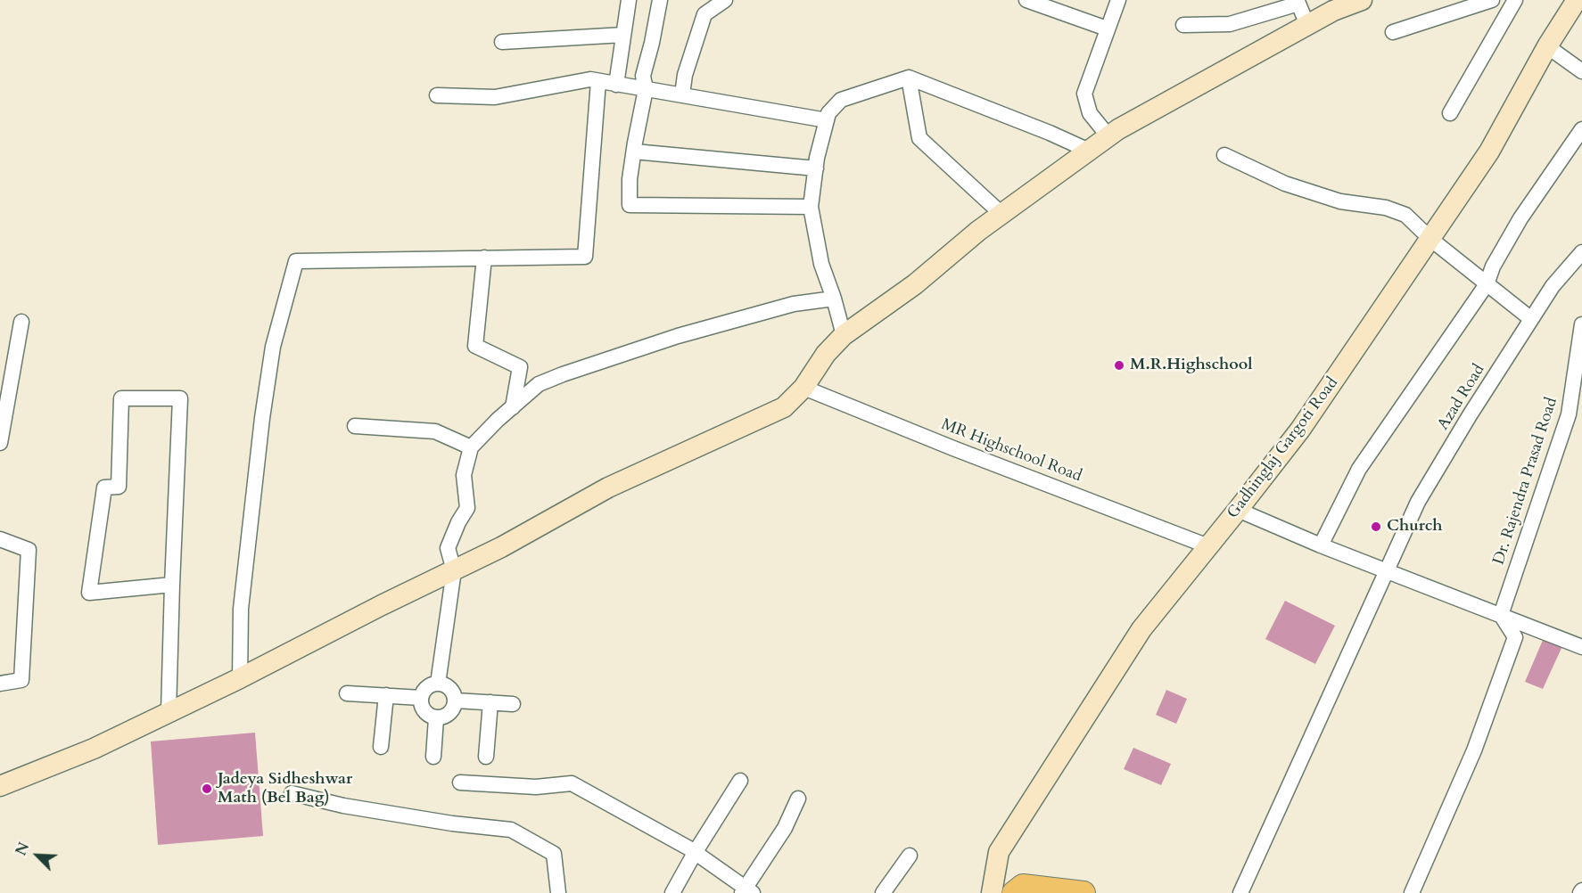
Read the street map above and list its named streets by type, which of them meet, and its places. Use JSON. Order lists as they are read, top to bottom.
{
  "streets": {
    "street": [
      "Azad Road",
      "Gadhinglaj Gargoti Road",
      "MR Highschool Road",
      "Dr. Rajendra Prasad Road"
    ]
  },
  "crossings": [
    ["Gadhinglaj Gargoti Road", "MR Highschool Road"]
  ],
  "places": ["M.R.Highschool", "Church", "Jadeya Sidheshwar Math (Bel Bag)"],
  "north": "top left"
}
